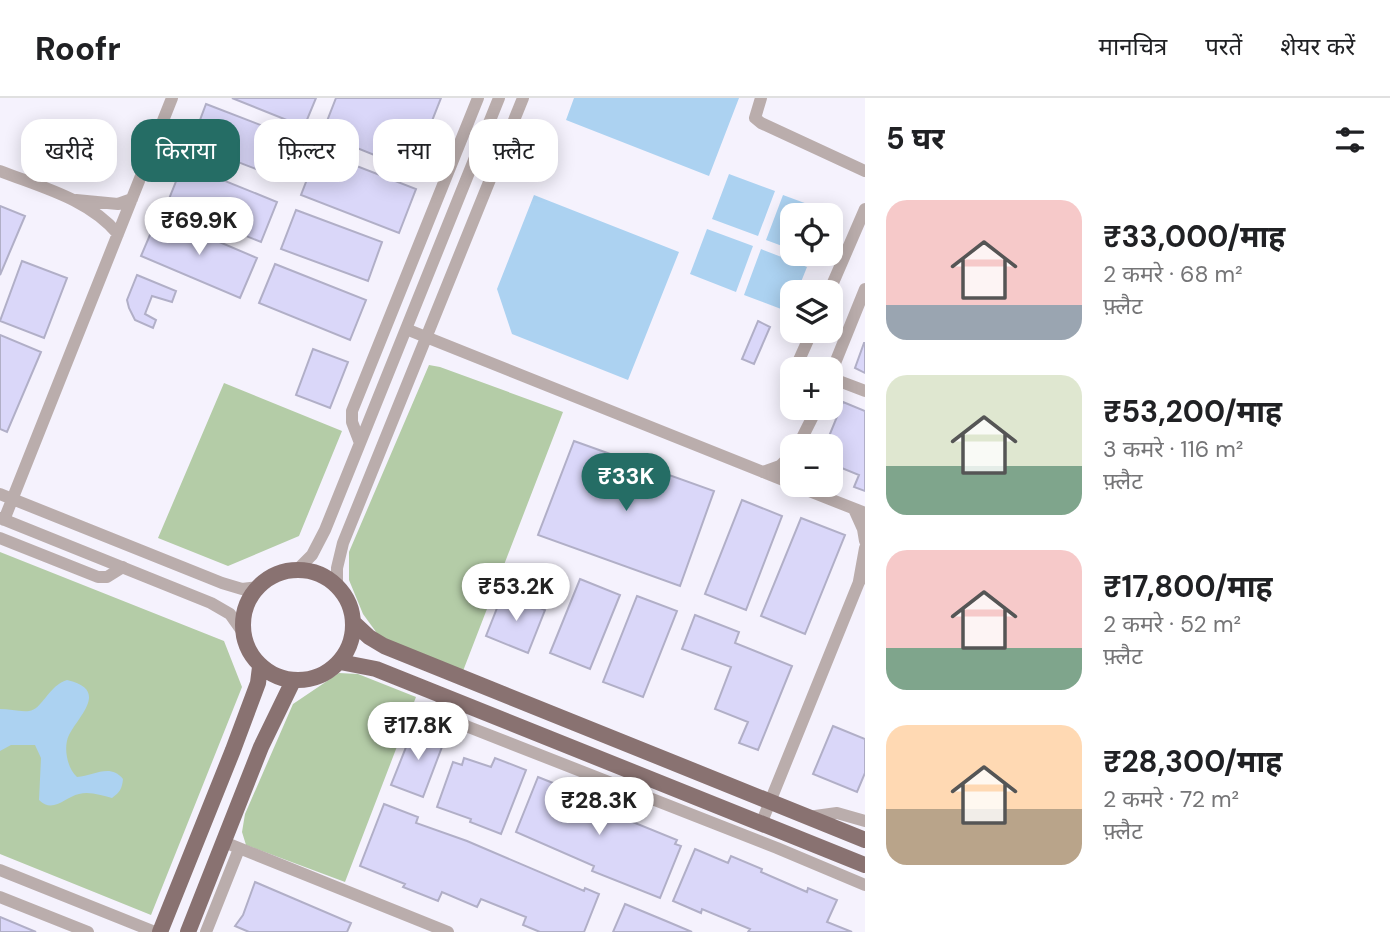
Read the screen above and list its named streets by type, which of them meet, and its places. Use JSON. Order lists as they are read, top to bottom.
{
  "page": {
    "header": "Roofr",
    "nav": ["मानचित्र", "परतें", "शेयर करें"],
    "heading": "5 घर",
    "chip": [
      "खरीदें",
      "किराया",
      "फ़िल्टर",
      "नया",
      "फ़्लैट"
    ],
    "list": [
      {
        "name": "₹33,000/माह",
        "note": "2 कमरे · 68 m² · फ़्लैट"
      },
      {
        "name": "₹53,200/माह",
        "note": "3 कमरे · 116 m² · फ़्लैट"
      },
      {
        "name": "₹17,800/माह",
        "note": "2 कमरे · 52 m² · फ़्लैट"
      },
      {
        "name": "₹28,300/माह",
        "note": "2 कमरे · 72 m² · फ़्लैट"
      }
    ],
    "price": [
      "₹69.9K",
      "₹33K",
      "₹53.2K",
      "₹17.8K",
      "₹28.3K"
    ],
    "map_buttons": ["+", "−"]
  }
}
